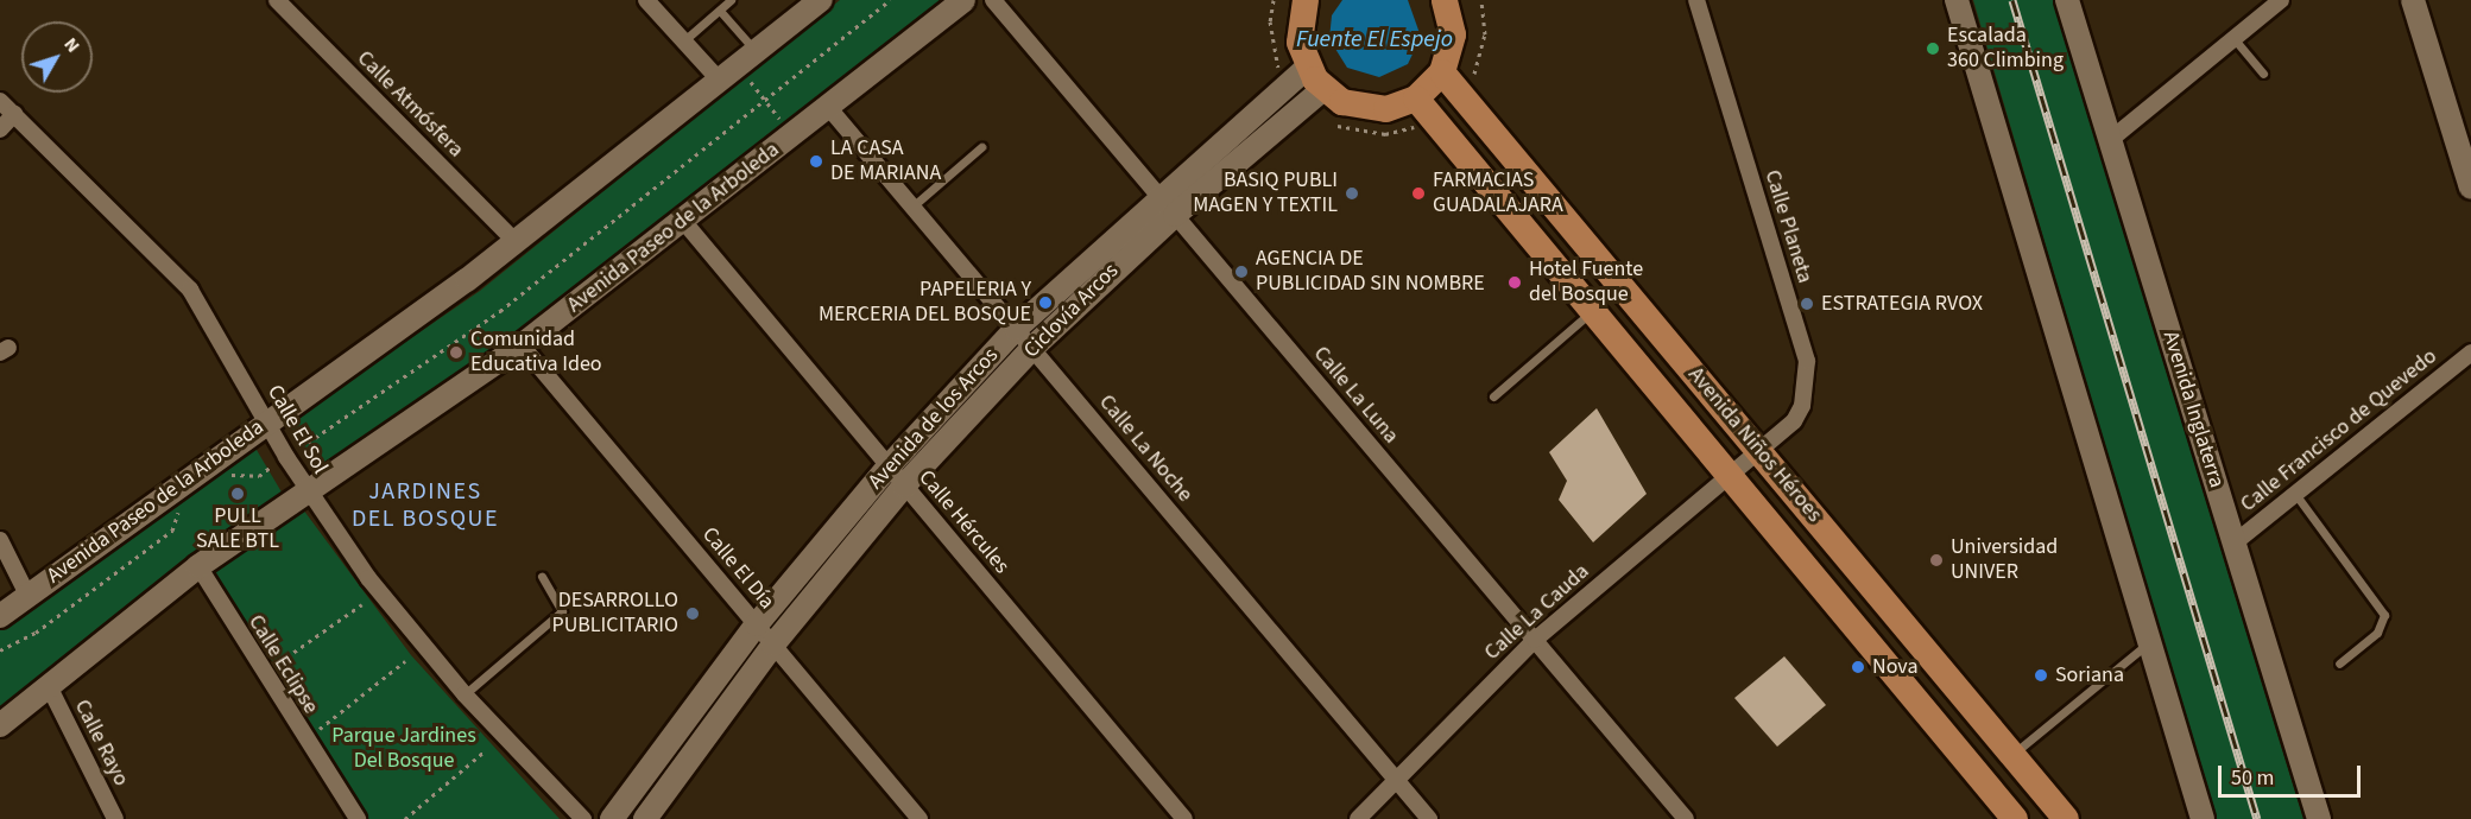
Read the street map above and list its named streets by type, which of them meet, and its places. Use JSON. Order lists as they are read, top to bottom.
{
  "streets": {
    "main road": ["Avenida Niños Héroes"],
    "street": [
      "Calle Atmósfera",
      "Calle Planeta",
      "Avenida Paseo de la Arboleda",
      "Calle La Luna",
      "Avenida Inglaterra",
      "Avenida de los Arcos",
      "Calle El Sol",
      "Calle Francisco de Quevedo",
      "Calle La Noche",
      "Calle Hércules",
      "Calle El Día",
      "Calle La Cauda",
      "Calle Eclipse",
      "Calle Rayo"
    ]
  },
  "crossings": [
    ["Calle Atmósfera", "Avenida Paseo de la Arboleda"],
    ["Calle Planeta", "Avenida Niños Héroes"],
    ["Calle Planeta", "Calle La Cauda"],
    ["Avenida Paseo de la Arboleda", "Calle El Sol"],
    ["Avenida Paseo de la Arboleda", "Calle La Noche"],
    ["Avenida Paseo de la Arboleda", "Calle Hércules"],
    ["Avenida Paseo de la Arboleda", "Calle El Día"],
    ["Avenida Paseo de la Arboleda", "Calle Eclipse"],
    ["Avenida Paseo de la Arboleda", "Calle Rayo"],
    ["Calle La Luna", "Avenida de los Arcos"],
    ["Calle La Luna", "Calle La Cauda"],
    ["Avenida Inglaterra", "Calle Francisco de Quevedo"],
    ["Avenida de los Arcos", "Calle La Noche"],
    ["Avenida de los Arcos", "Calle Hércules"],
    ["Avenida de los Arcos", "Calle El Día"],
    ["Avenida Niños Héroes", "Calle La Cauda"],
    ["Calle La Noche", "Calle La Cauda"]
  ],
  "districts": ["JARDINES DEL BOSQUE"],
  "water": ["Fuente El Espejo"],
  "parks": ["Parque Jardines Del Bosque"],
  "places": [
    "Escalada 360 Climbing",
    "LA CASA DE MARIANA",
    "BASIQ PUBLI MAGEN Y TEXTIL",
    "FARMACIAS GUADALAJARA",
    "AGENCIA DE PUBLICIDAD SIN NOMBRE",
    "Hotel Fuente del Bosque",
    "PAPELERIA Y MERCERIA DEL BOSQUE",
    "ESTRATEGIA RVOX",
    "Comunidad Educativa Ideo",
    "PULL SALE BTL",
    "Universidad UNIVER",
    "DESARROLLO PUBLICITARIO",
    "Nova",
    "Soriana"
  ],
  "scale_bar": "50 m",
  "north": "top right"
}
